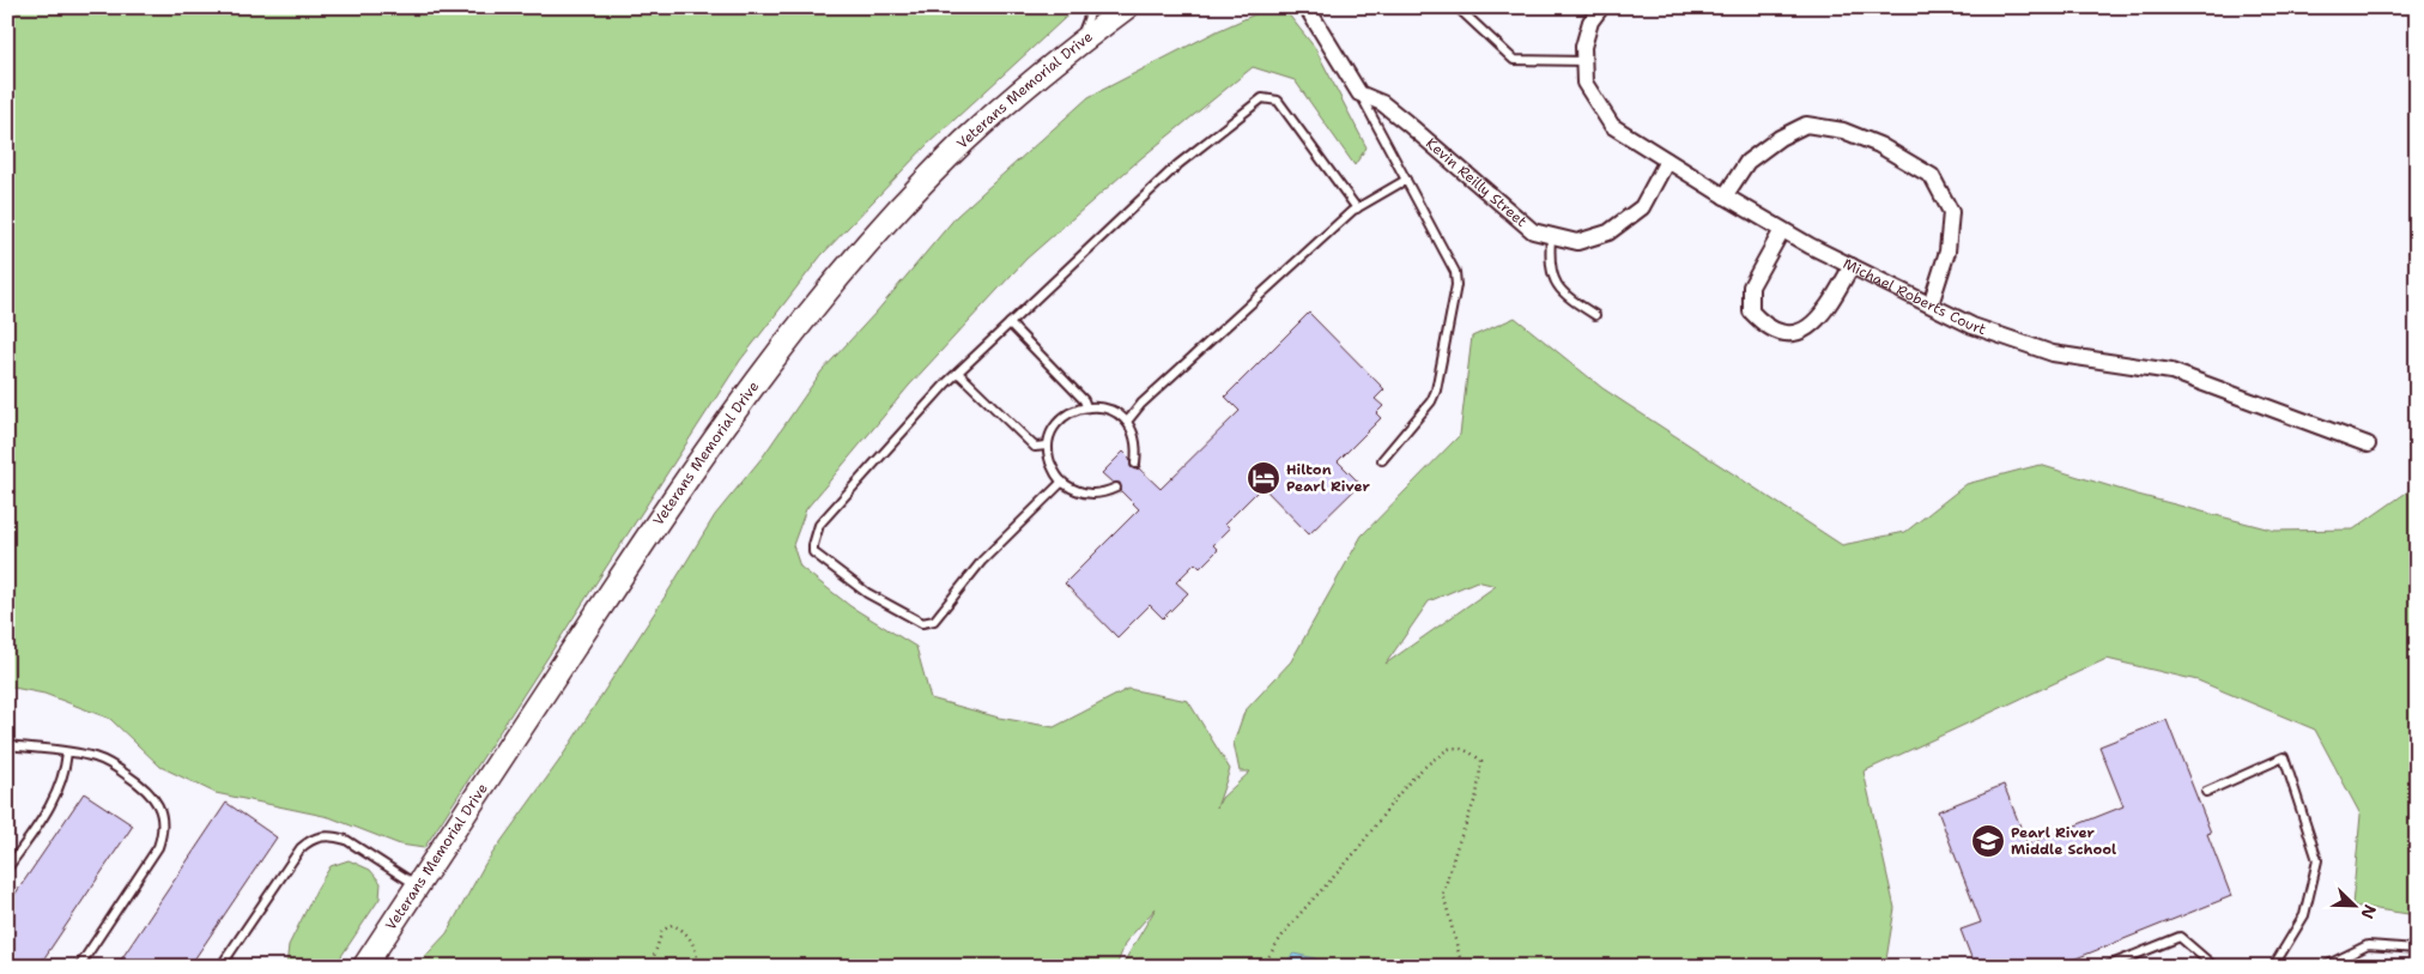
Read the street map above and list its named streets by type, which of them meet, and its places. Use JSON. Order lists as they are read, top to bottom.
{
  "streets": {
    "street": ["Veterans Memorial Drive", "Kevin Reilly Street", "Michael Roberts Court"]
  },
  "crossings": [
    ["Kevin Reilly Street", "Michael Roberts Court"]
  ],
  "places": {
    "hotel": ["Hilton Pearl River"],
    "school or university": ["Pearl River Middle School"]
  },
  "north": "bottom right"
}
